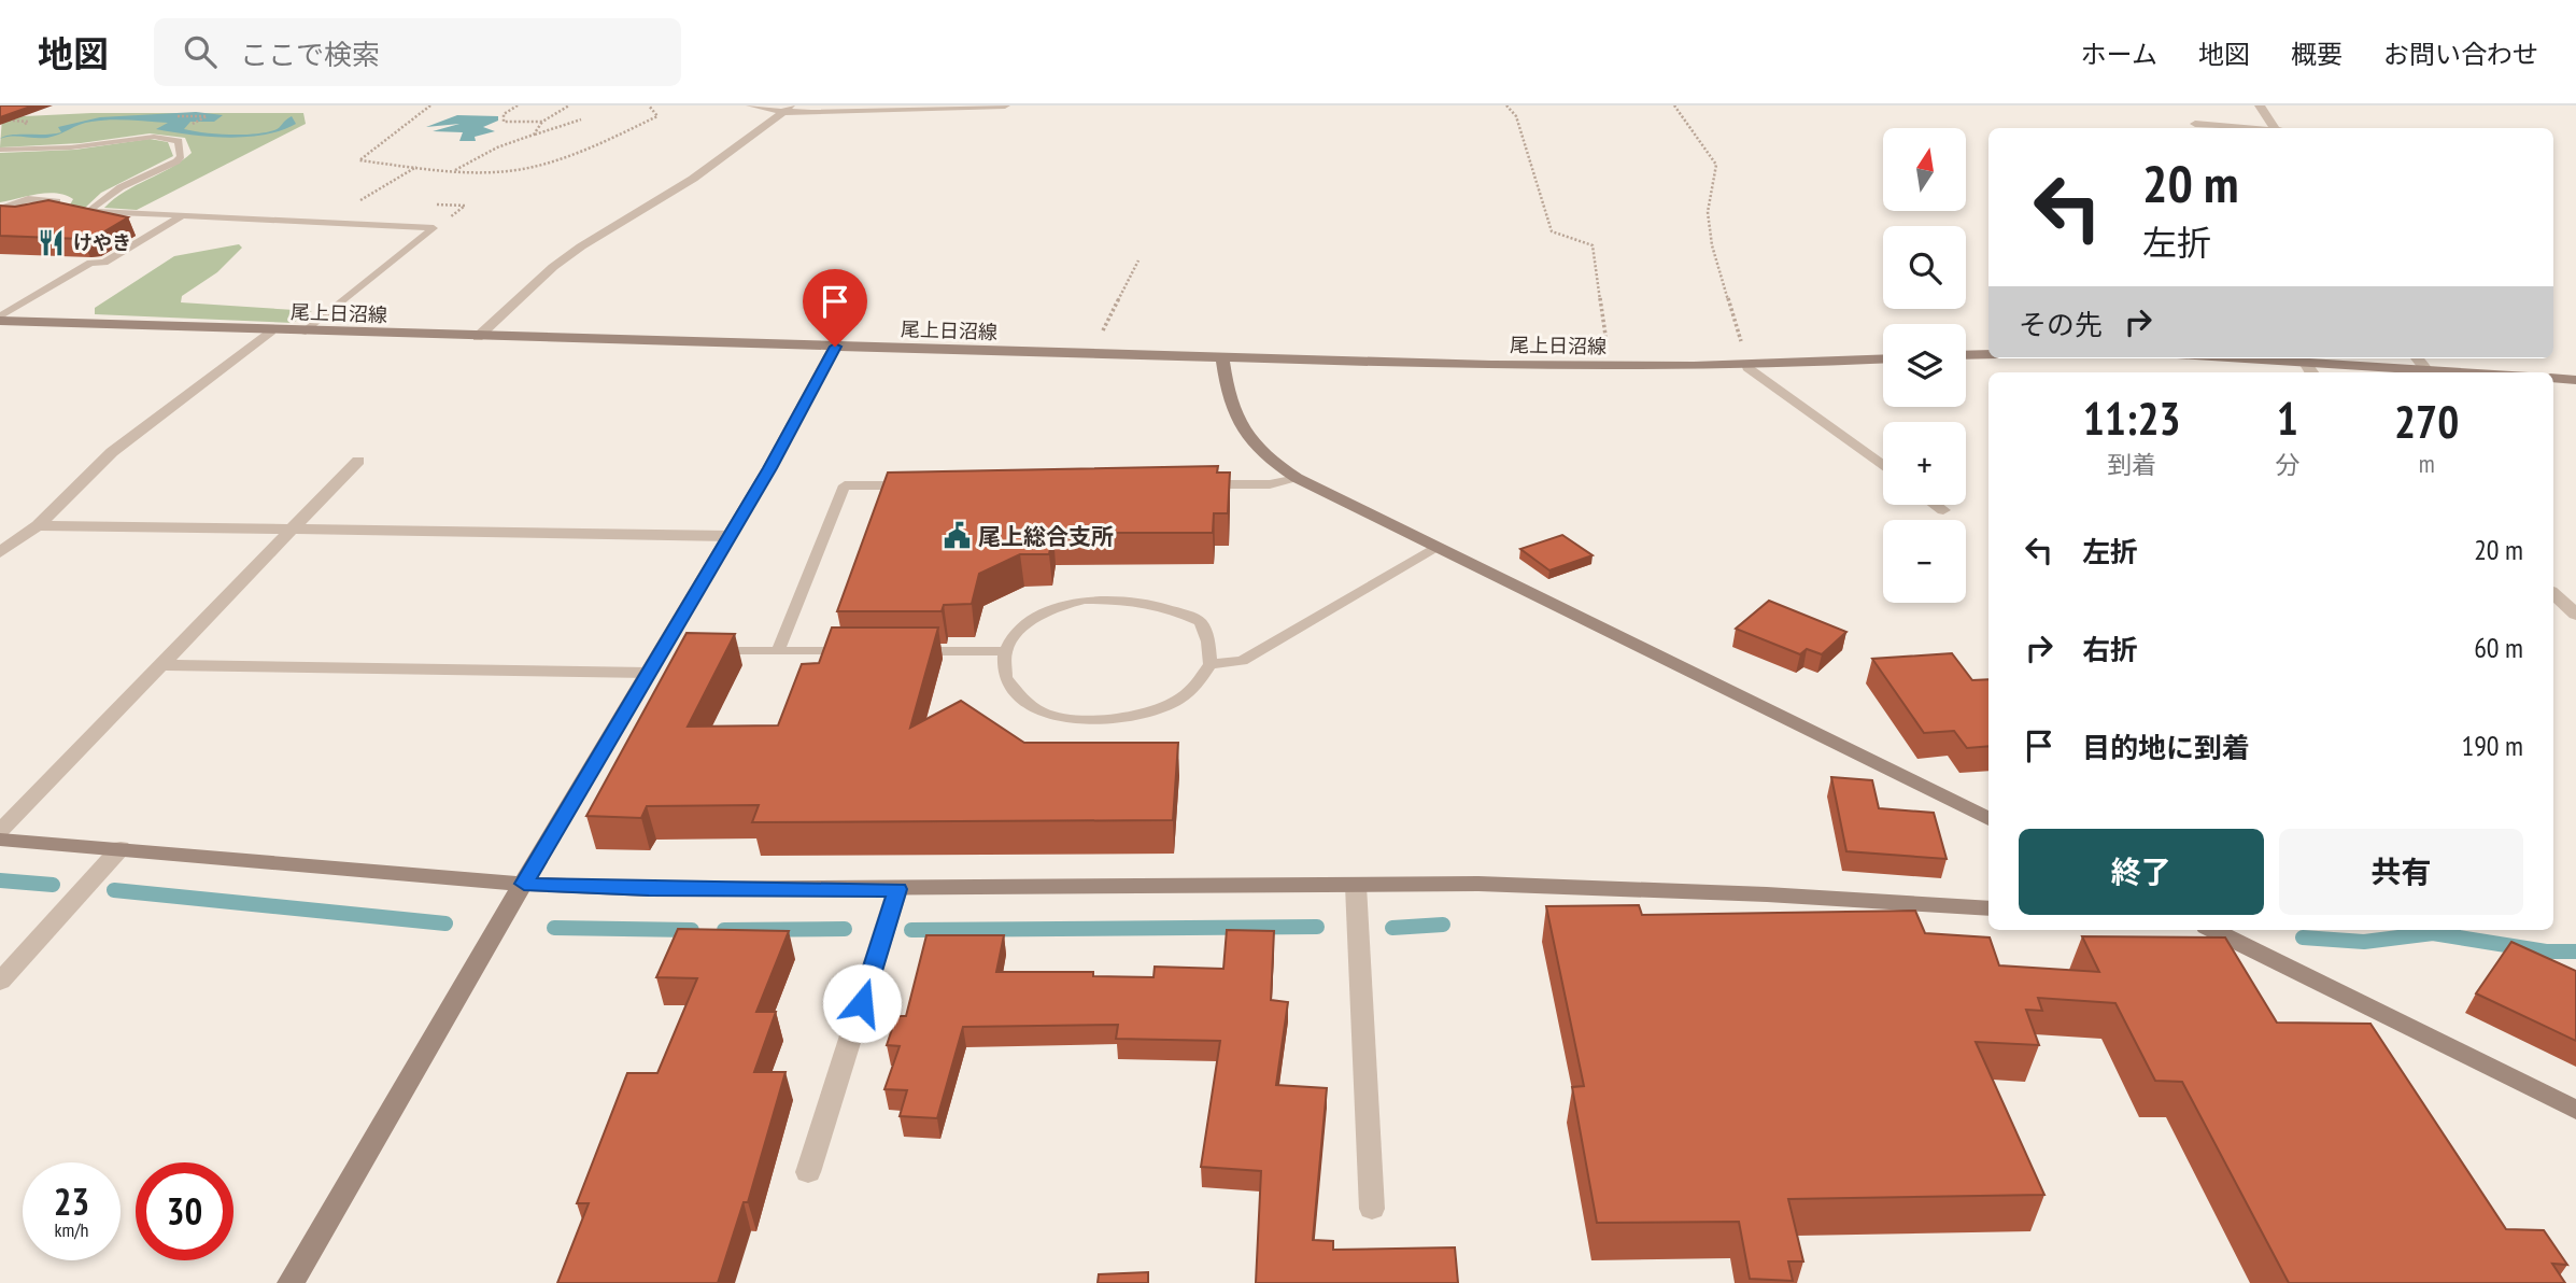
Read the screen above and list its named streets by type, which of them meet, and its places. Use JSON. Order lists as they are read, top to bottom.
{
  "streets": {
    "street": ["尾上日沼線"]
  },
  "places": {
    "restaurant": ["けやき"],
    "public building": ["尾上総合支所"]
  },
  "north": "top",
  "page": {
    "header": "地図",
    "search": "ここで検索",
    "nav": [
      "ホーム",
      "地図",
      "概要",
      "お問い合わせ"
    ],
    "map_buttons": ["+", "−"],
    "turn": ["20 m", "左折"],
    "then": "その先",
    "eta": [
      "11:23",
      "到着",
      "1",
      "分",
      "270",
      "m"
    ],
    "list": [
      {
        "name": "左折",
        "value": "20 m"
      },
      {
        "name": "右折",
        "value": "60 m"
      },
      {
        "name": "目的地に到着",
        "value": "190 m"
      }
    ],
    "buttons": ["終了", "共有"],
    "speed": "23 km/h",
    "limit": "30"
  }
}
